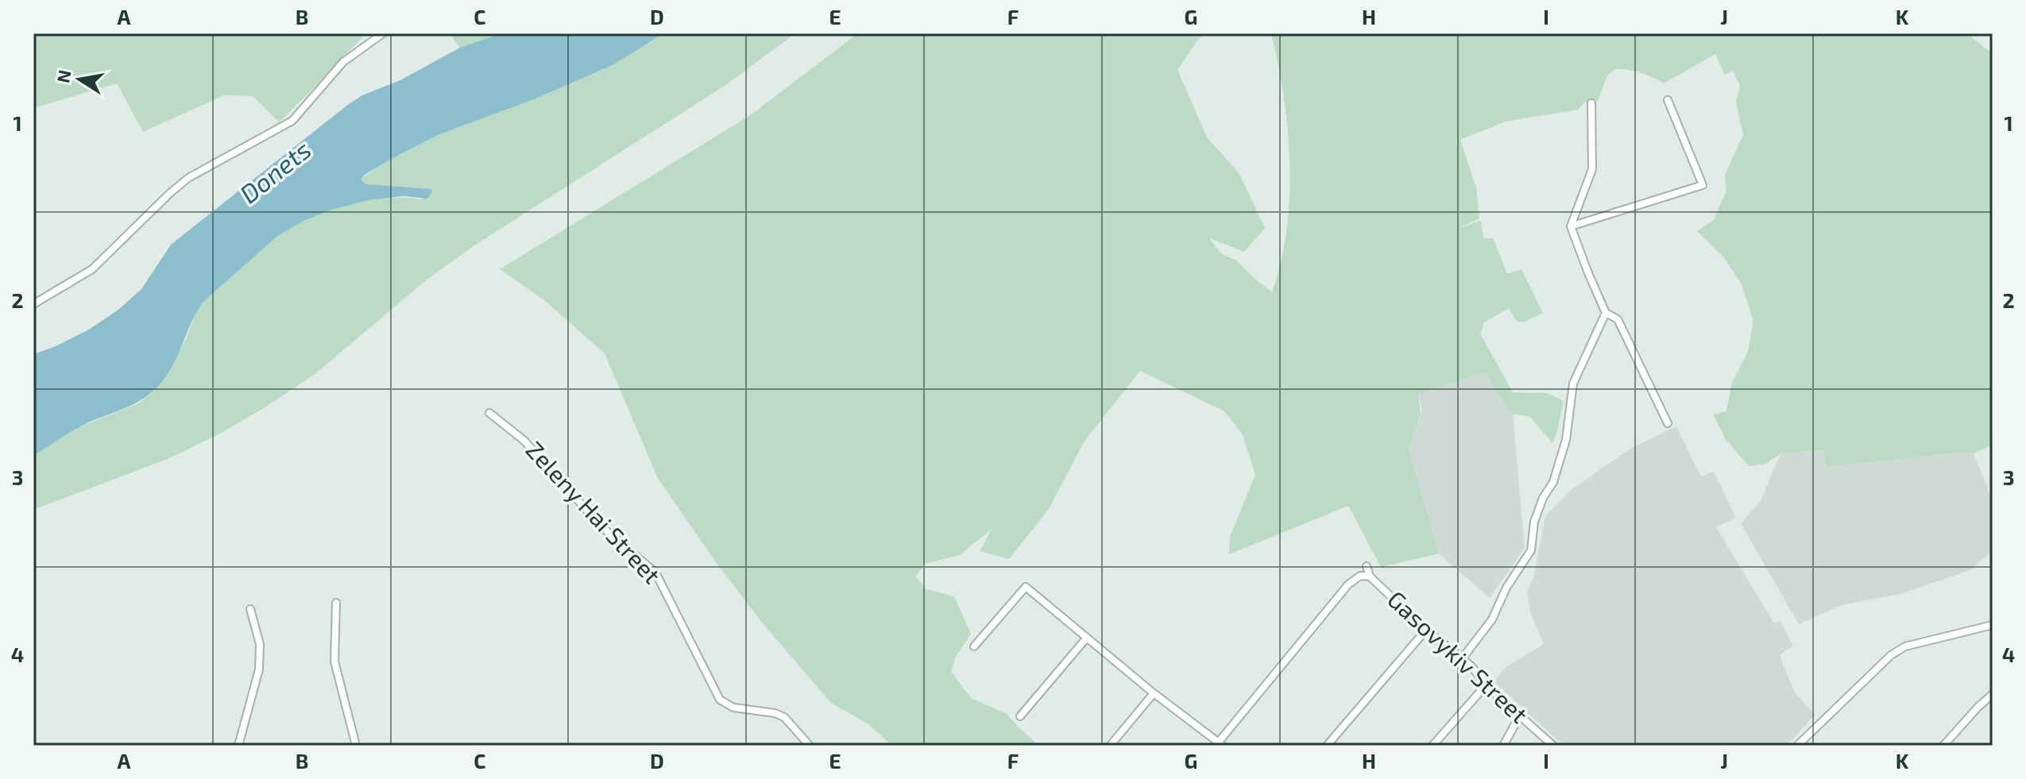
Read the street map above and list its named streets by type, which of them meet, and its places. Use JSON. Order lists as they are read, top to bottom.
{
  "streets": {
    "street": ["Zeleny Hai Street", "Gasovykiv Street"]
  },
  "water": ["Donets"],
  "north": "left",
  "grid": {
    "columns": [
      "A",
      "B",
      "C",
      "D",
      "E",
      "F",
      "G",
      "H",
      "I",
      "J",
      "K"
    ],
    "rows": [
      "1",
      "2",
      "3",
      "4"
    ]
  }
}
